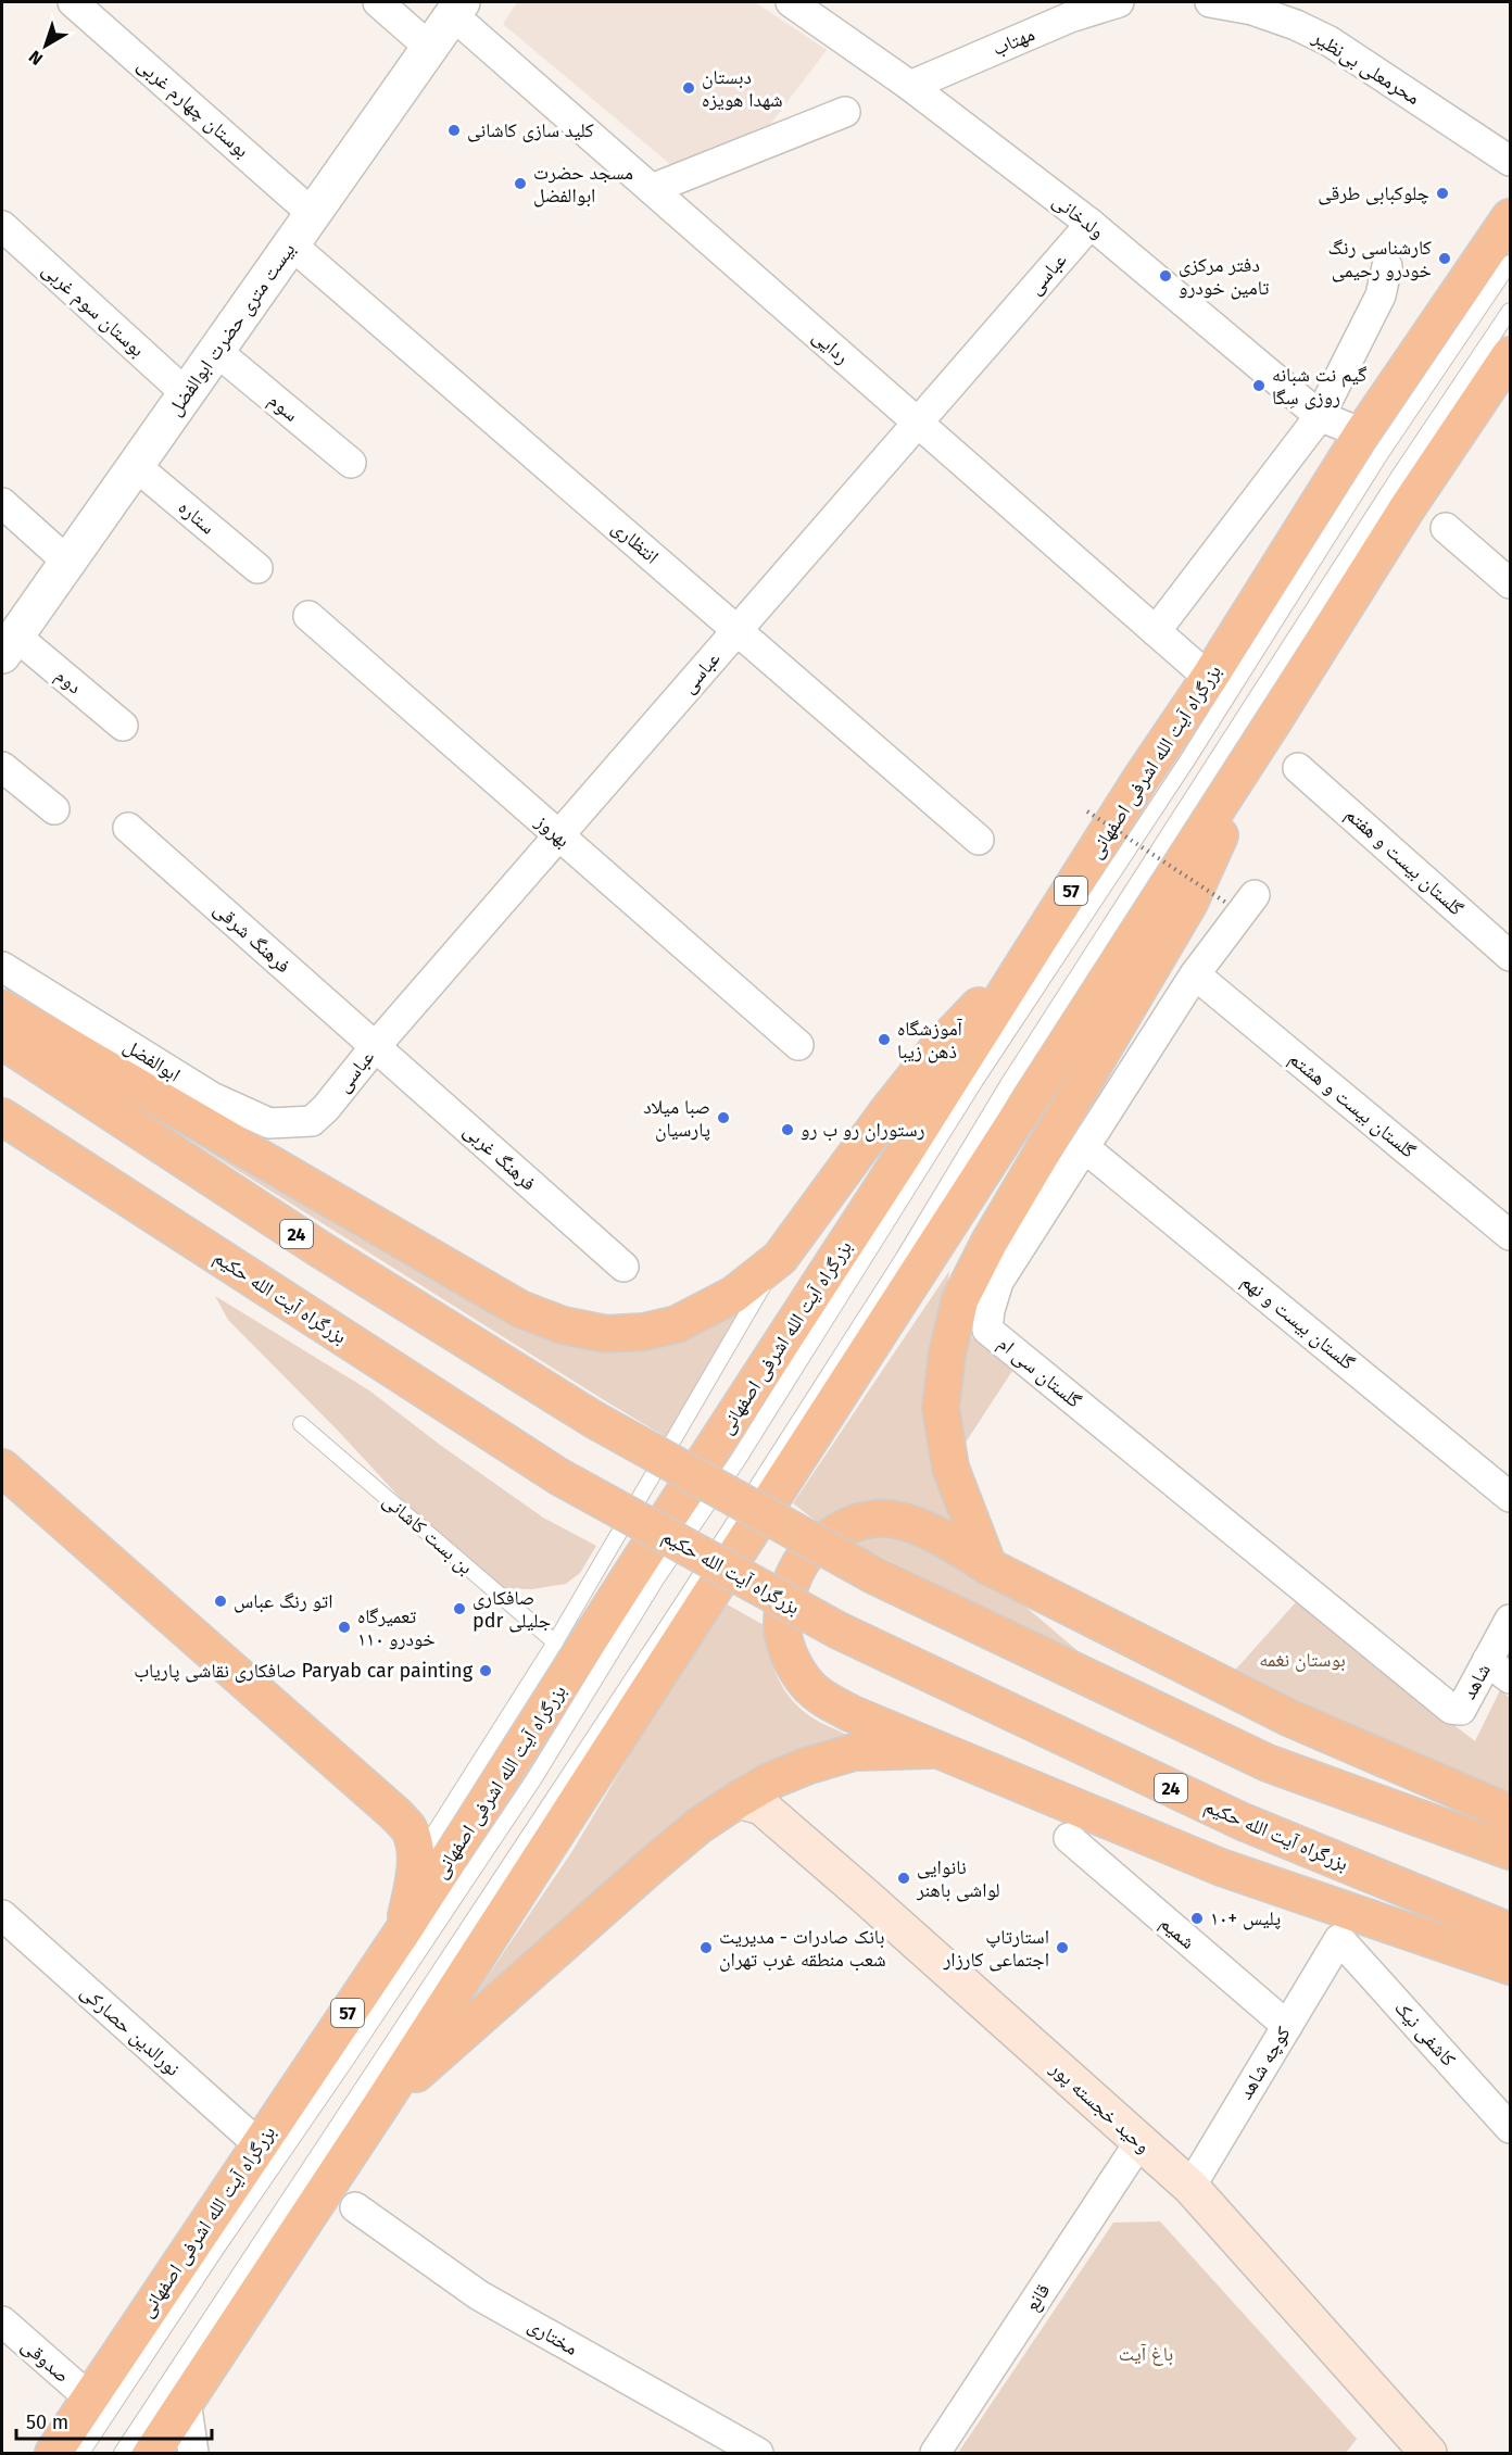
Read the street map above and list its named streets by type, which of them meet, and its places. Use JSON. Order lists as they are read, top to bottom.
{
  "streets": {
    "highway": [
      "بزرگراه آیت الله اشرفی اصفهانی",
      "57",
      "24",
      "بزرگراه آیت الله حکیم"
    ],
    "main road": ["وحید خجسته پور"],
    "street": [
      "مهتاب",
      "محرمعلی بی‌نظیر",
      "بوستان چهارم غربی",
      "ولدخانی",
      "عباسی",
      "بوستان سوم غربی",
      "بیست متری حضرت ابوالفضل",
      "ردایی",
      "سوم",
      "ستاره",
      "انتظاری",
      "دوم",
      "بهروز",
      "گلستان بیست و هفتم",
      "فرهنگ شرقی",
      "ابوالفضل",
      "گلستان بیست و هشتم",
      "فرهنگ غربی",
      "گلستان بیست و نهم",
      "گلستان سی ام",
      "شاهد",
      "شمیم",
      "نورالدین حصارکی",
      "کاشفی نیک",
      "کوچه شاهد",
      "قانع",
      "مختاری",
      "صدوقی"
    ],
    "lane": ["بن بست کاشانی"]
  },
  "crossings": [
    ["مهتاب", "ولدخانی"],
    ["بوستان چهارم غربی", "بیست متری حضرت ابوالفضل"],
    ["ولدخانی", "عباسی"],
    ["ولدخانی", "بزرگراه آیت الله اشرفی اصفهانی"],
    ["عباسی", "ردایی"],
    ["عباسی", "انتظاری"],
    ["عباسی", "بهروز"],
    ["عباسی", "فرهنگ شرقی"],
    ["عباسی", "ابوالفضل"],
    ["عباسی", "فرهنگ غربی"],
    ["بوستان سوم غربی", "بیست متری حضرت ابوالفضل"],
    ["بیست متری حضرت ابوالفضل", "ردایی"],
    ["بیست متری حضرت ابوالفضل", "سوم"],
    ["بیست متری حضرت ابوالفضل", "ستاره"],
    ["بیست متری حضرت ابوالفضل", "انتظاری"],
    ["بیست متری حضرت ابوالفضل", "دوم"],
    ["ردایی", "بزرگراه آیت الله اشرفی اصفهانی"],
    ["بزرگراه آیت الله اشرفی اصفهانی", "نورالدین حصارکی"],
    ["بزرگراه آیت الله اشرفی اصفهانی", "صدوقی"],
    ["فرهنگ شرقی", "فرهنگ غربی"],
    ["گلستان بیست و هشتم", "گلستان سی ام"],
    ["گلستان بیست و نهم", "گلستان سی ام"],
    ["گلستان سی ام", "شاهد"],
    ["شمیم", "کوچه شاهد"],
    ["کاشفی نیک", "کوچه شاهد"],
    ["کوچه شاهد", "وحید خجسته پور"],
    ["وحید خجسته پور", "قانع"]
  ],
  "parks": ["بوستان نغمه", "باغ آیت"],
  "places": [
    "دبستان شهدا هویزه",
    "کلید سازی کاشانی",
    "مسجد حضرت ابوالفضل",
    "چلوکبابی طرقی",
    "کارشناسی رنگ خودرو رحیمی",
    "دفتر مرکزی تامین خودرو",
    "گیم نت شبانه روزی سِگا",
    "آموزشگاه ذهن زیبا",
    "صبا میلاد پارسیان",
    "رستوران رو ب رو",
    "اتو رنگ عباس",
    "صافکاری pdr جلیلی",
    "تعمیرگاه خودرو ۱۱۰",
    "صافکاری نقاشی پاریاب Paryab car painting",
    "نانوایی لواشی باهنر",
    "پلیس +۱۰",
    "بانک صادرات - مدیریت شعب منطقه غرب تهران",
    "استارتاپ اجتماعی کارزار"
  ],
  "scale_bar": "50 m",
  "north": "bottom left"
}
